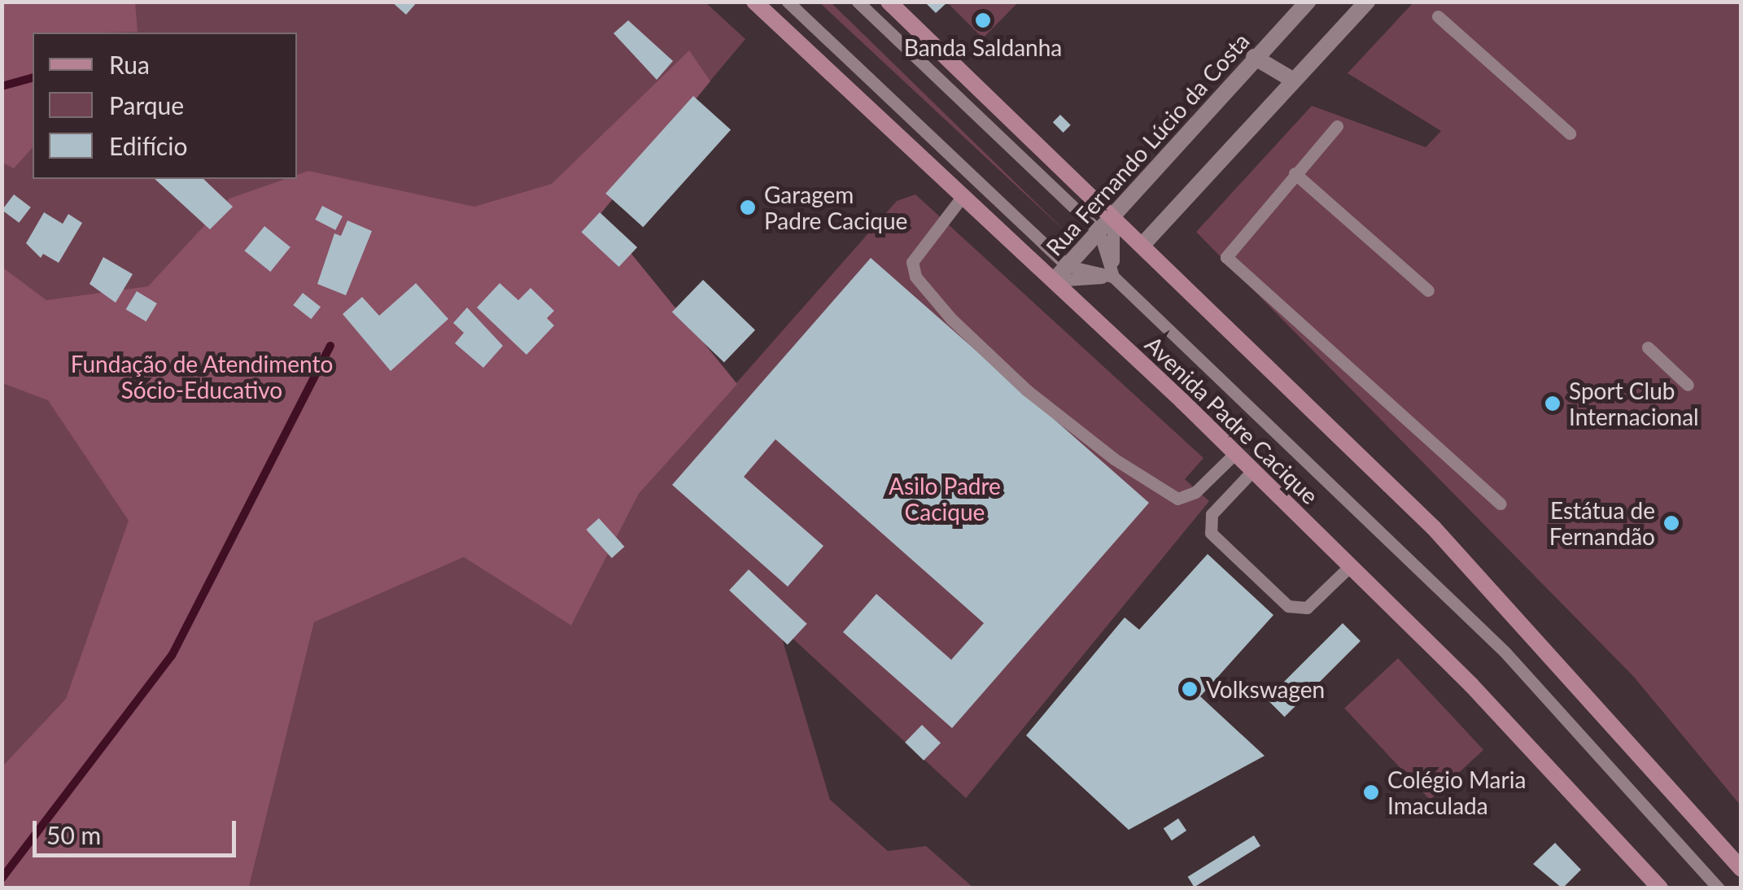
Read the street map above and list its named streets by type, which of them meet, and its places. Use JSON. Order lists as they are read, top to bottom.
{
  "streets": {
    "main road": ["Avenida Padre Cacique"],
    "street": ["Rua Fernando Lúcio da Costa"]
  },
  "crossings": [
    ["Rua Fernando Lúcio da Costa", "Avenida Padre Cacique"]
  ],
  "parks": ["Fundação de Atendimento Sócio-Educativo", "Asilo Padre Cacique"],
  "places": [
    "Banda Saldanha",
    "Garagem Padre Cacique",
    "Sport Club Internacional",
    "Estátua de Fernandão",
    "Volkswagen",
    "Colégio Maria Imaculada"
  ],
  "legend": ["Rua", "Parque", "Edifício"],
  "scale_bar": "50 m"
}
